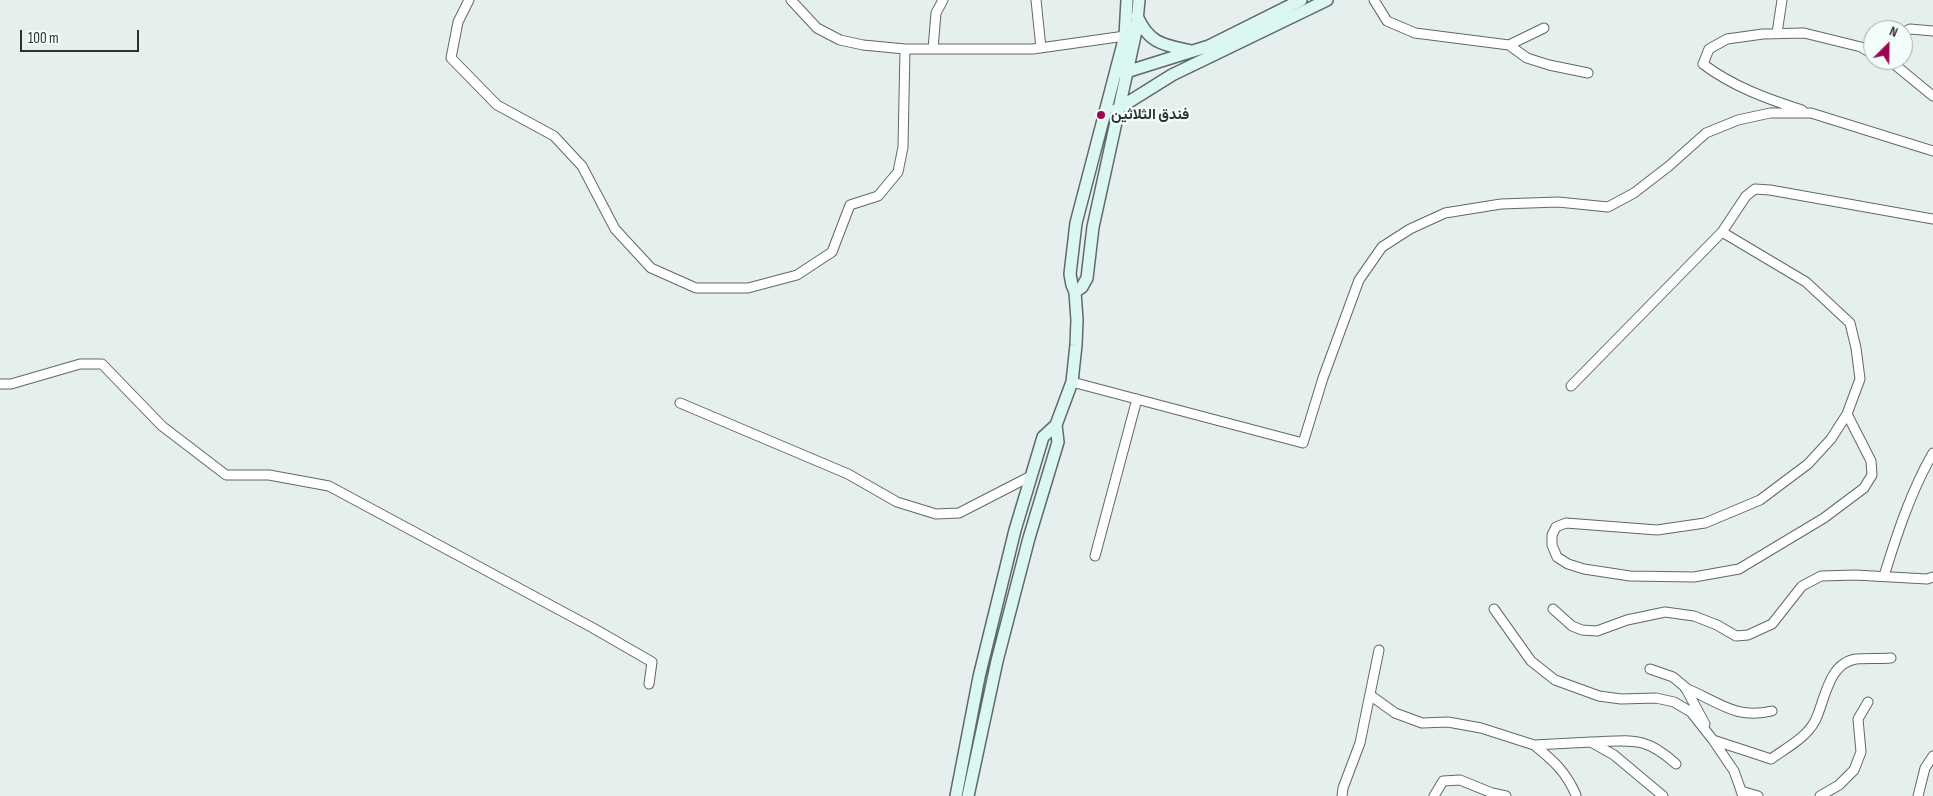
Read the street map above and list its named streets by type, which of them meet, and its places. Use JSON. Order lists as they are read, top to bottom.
{
  "places": ["فندق الثلاثين"],
  "scale_bar": "100 m",
  "north": "top right"
}
